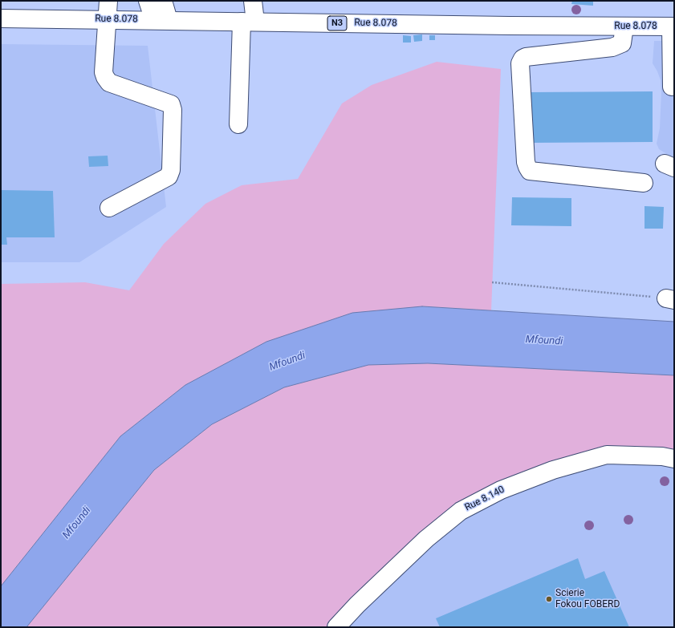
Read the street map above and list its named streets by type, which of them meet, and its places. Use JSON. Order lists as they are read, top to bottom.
{
  "streets": {
    "main road": ["Rue 8.078", "N3", "Rue 8.140"]
  },
  "water": ["Mfoundi"],
  "places": ["Scierie Fokou FOBERD"]
}
